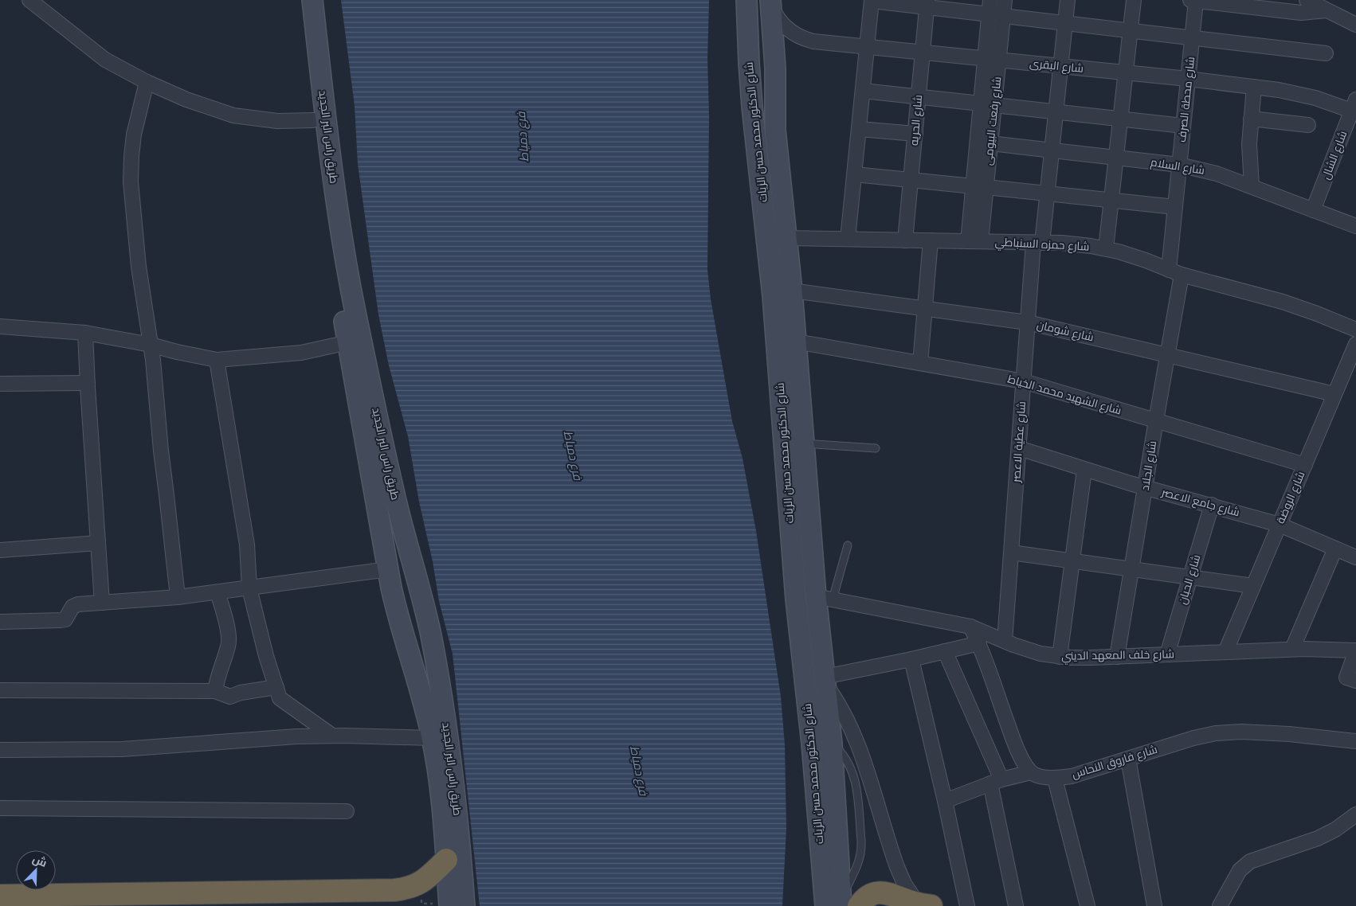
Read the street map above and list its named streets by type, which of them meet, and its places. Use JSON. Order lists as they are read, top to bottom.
{
  "streets": {
    "main road": ["شارع الدكتور محمد حسن الزيات", "طريق راس البر الجديد"],
    "street": [
      "شارع البقرى",
      "شارع محطة الصرف",
      "شارع الحريه",
      "شارع رفعت البيومى",
      "شارع الشال",
      "شارع السلام",
      "شارع حمزه السنباطي",
      "شارع شومان",
      "شارع الشهيد محمد الخياط",
      "شارع عطية الاعصر",
      "شارع الجلاد",
      "شارع الروضة",
      "شارع جامع الاعصر",
      "شارع الحبان",
      "شارع خلف المعهد الديني",
      "شارع فاروق النحاس"
    ]
  },
  "crossings": [
    ["شارع البقرى", "شارع محطة الصرف"],
    ["شارع البقرى", "شارع الحريه"],
    ["شارع البقرى", "شارع رفعت البيومى"],
    ["شارع البقرى", "شارع الدكتور محمد حسن الزيات"],
    ["شارع البقرى", "شارع الشال"],
    ["شارع البقرى", "شارع عطية الاعصر"],
    ["شارع محطة الصرف", "شارع السلام"],
    ["شارع محطة الصرف", "شارع حمزه السنباطي"],
    ["شارع محطة الصرف", "شارع الجلاد"],
    ["شارع الحريه", "شارع حمزه السنباطي"],
    ["شارع رفعت البيومى", "شارع السلام"],
    ["شارع رفعت البيومى", "شارع حمزه السنباطي"],
    ["شارع الدكتور محمد حسن الزيات", "شارع حمزه السنباطي"],
    ["شارع الدكتور محمد حسن الزيات", "شارع شومان"],
    ["شارع الدكتور محمد حسن الزيات", "شارع الشهيد محمد الخياط"],
    ["شارع الدكتور محمد حسن الزيات", "شارع خلف المعهد الديني"],
    ["شارع الشال", "شارع السلام"],
    ["شارع السلام", "شارع عطية الاعصر"],
    ["شارع حمزه السنباطي", "شارع عطية الاعصر"],
    ["شارع حمزه السنباطي", "شارع الجلاد"],
    ["شارع شومان", "شارع عطية الاعصر"],
    ["شارع شومان", "شارع الجلاد"],
    ["شارع شومان", "شارع الروضة"],
    ["شارع الشهيد محمد الخياط", "شارع عطية الاعصر"],
    ["شارع الشهيد محمد الخياط", "شارع الجلاد"],
    ["شارع الشهيد محمد الخياط", "شارع الروضة"],
    ["شارع عطية الاعصر", "شارع جامع الاعصر"],
    ["شارع عطية الاعصر", "شارع خلف المعهد الديني"],
    ["شارع الجلاد", "شارع جامع الاعصر"],
    ["شارع الجلاد", "شارع خلف المعهد الديني"],
    ["شارع الروضة", "شارع جامع الاعصر"],
    ["شارع الروضة", "شارع خلف المعهد الديني"],
    ["شارع جامع الاعصر", "شارع الحبان"],
    ["شارع الحبان", "شارع خلف المعهد الديني"]
  ],
  "water": ["فرع دمياط"],
  "north": "top right"
}
